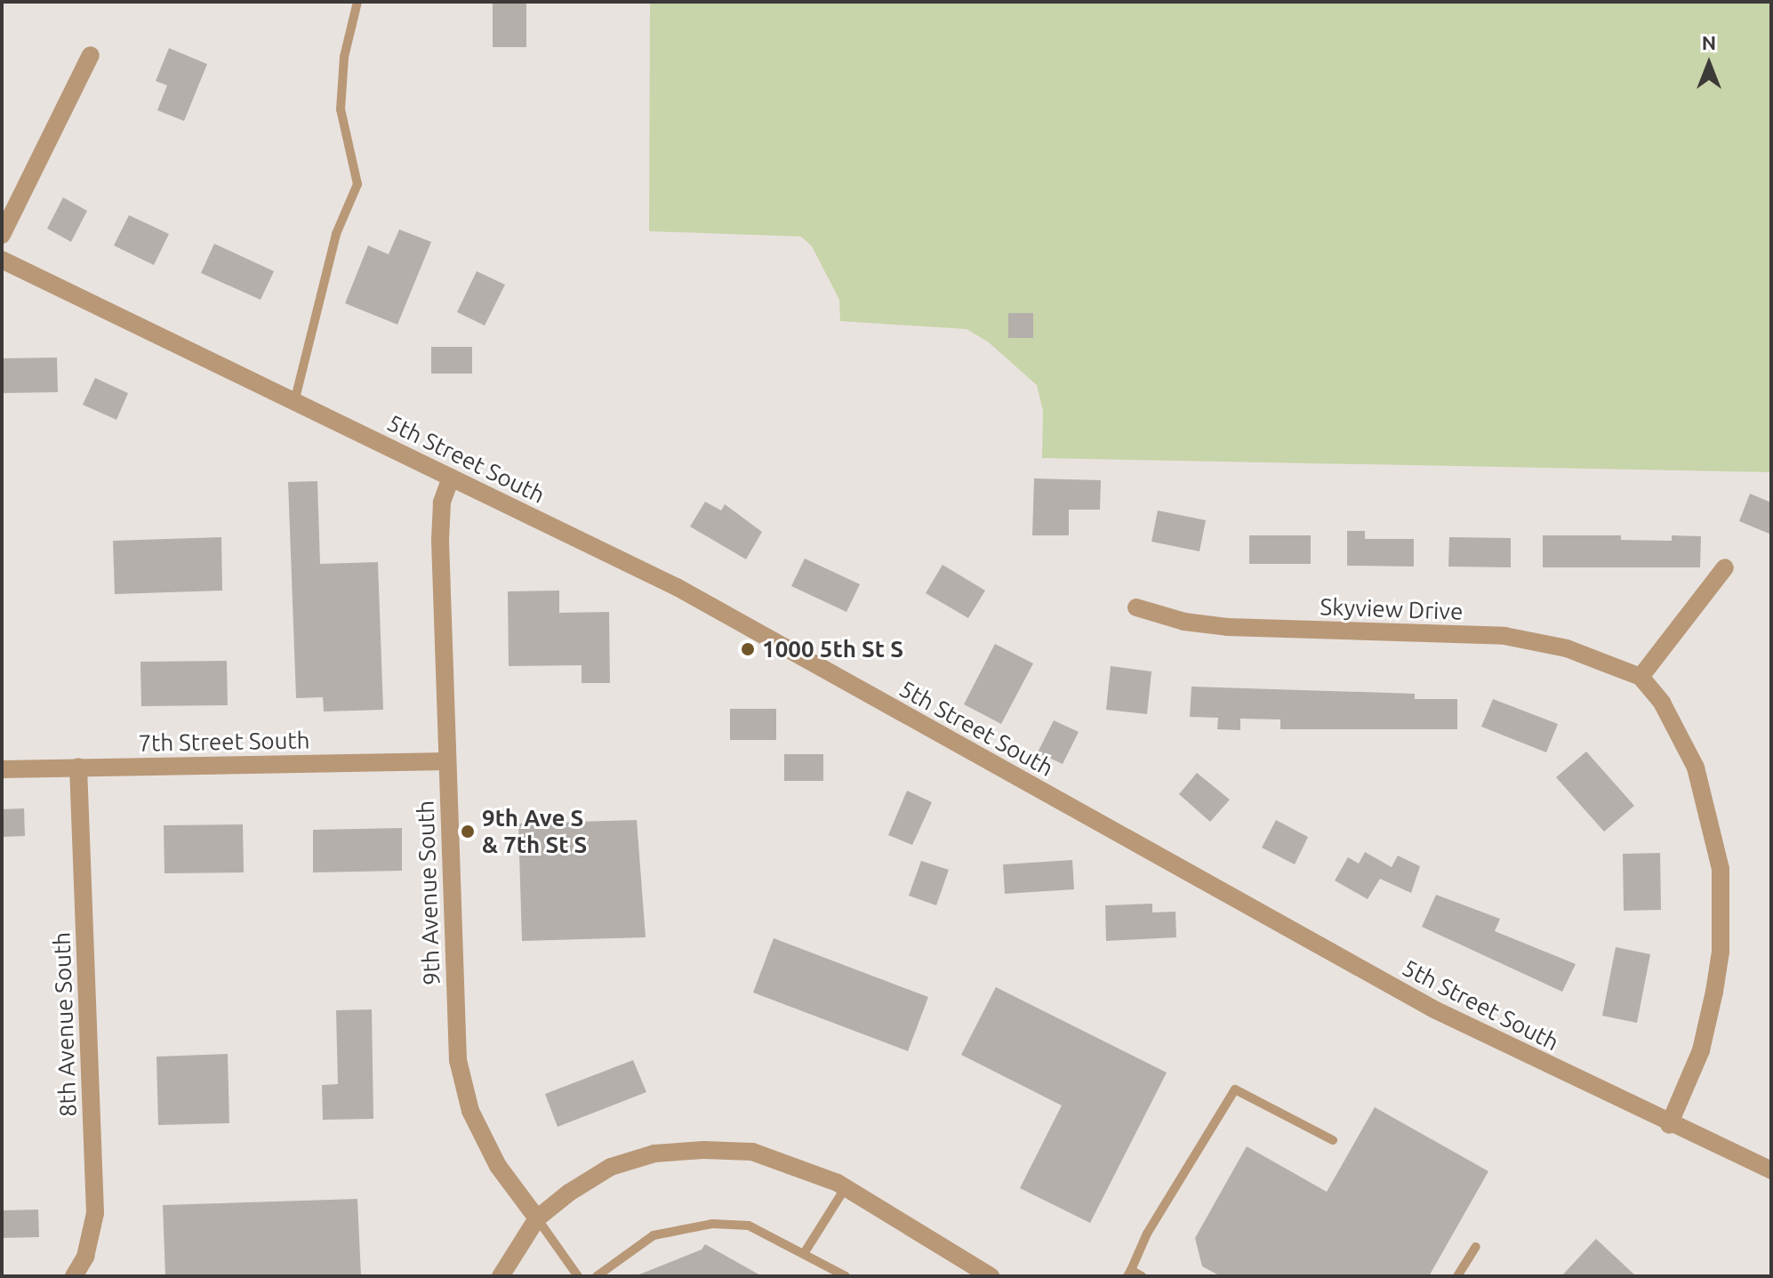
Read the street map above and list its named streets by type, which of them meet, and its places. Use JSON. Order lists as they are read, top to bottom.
{
  "streets": {
    "street": [
      "5th Street South",
      "Skyview Drive",
      "7th Street South",
      "9th Avenue South",
      "8th Avenue South"
    ]
  },
  "crossings": [
    ["5th Street South", "9th Avenue South"],
    ["7th Street South", "9th Avenue South"],
    ["7th Street South", "8th Avenue South"]
  ],
  "places": ["1000 5th St S", "9th Ave S & 7th St S"],
  "north": "top"
}
